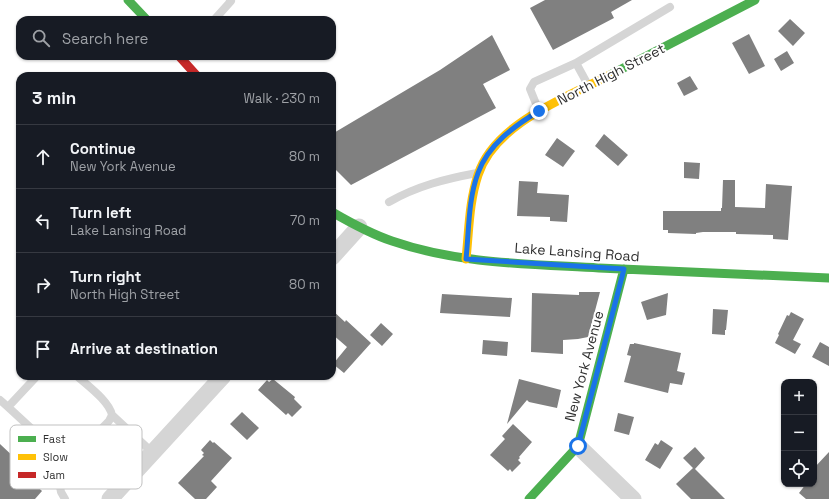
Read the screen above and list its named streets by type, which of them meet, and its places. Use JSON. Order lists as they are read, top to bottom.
{
  "streets": {
    "street": ["North High Street", "Lake Lansing Road", "New York Avenue"]
  },
  "crossings": [
    ["North High Street", "Lake Lansing Road"],
    ["Lake Lansing Road", "New York Avenue"]
  ],
  "legend": ["Fast", "Slow", "Jam"],
  "page": {
    "search": "Search here",
    "heading": ["3 min", "Walk · 230 m"],
    "list": [
      ["Continue", "New York Avenue", "80 m"],
      ["Turn left", "Lake Lansing Road", "70 m"],
      ["Turn right", "North High Street", "80 m"],
      "Arrive at destination"
    ],
    "map_buttons": ["+", "−"]
  }
}
